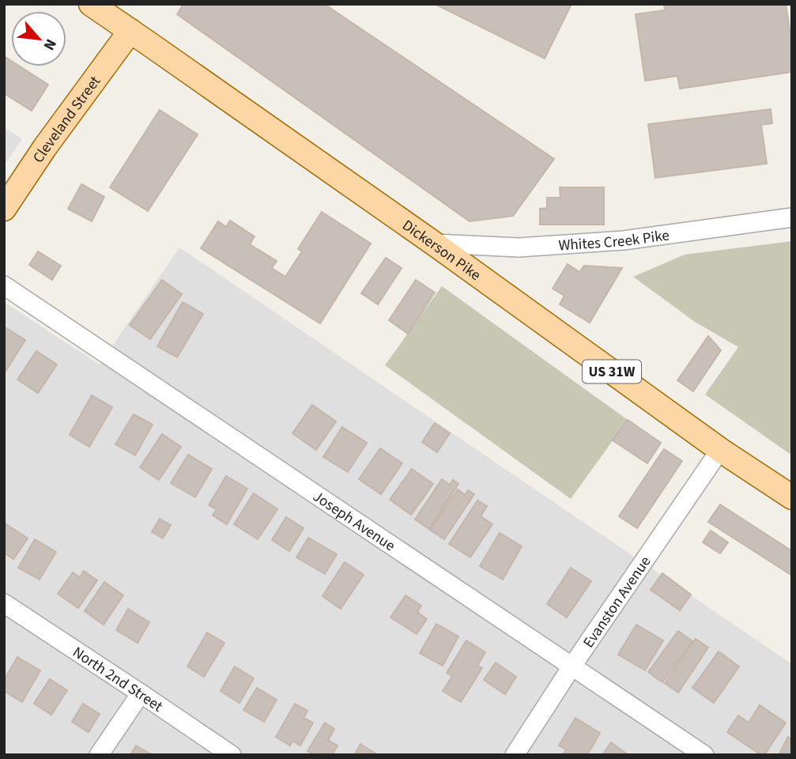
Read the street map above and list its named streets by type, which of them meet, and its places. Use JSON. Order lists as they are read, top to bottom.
{
  "streets": {
    "main road": ["Cleveland Street", "Dickerson Pike", "US 31W"],
    "street": [
      "Whites Creek Pike",
      "Joseph Avenue",
      "Evanston Avenue",
      "North 2nd Street"
    ]
  },
  "crossings": [
    ["Cleveland Street", "Dickerson Pike"],
    ["Whites Creek Pike", "Dickerson Pike"],
    ["Dickerson Pike", "Evanston Avenue"],
    ["Joseph Avenue", "Evanston Avenue"]
  ],
  "north": "bottom right"
}
